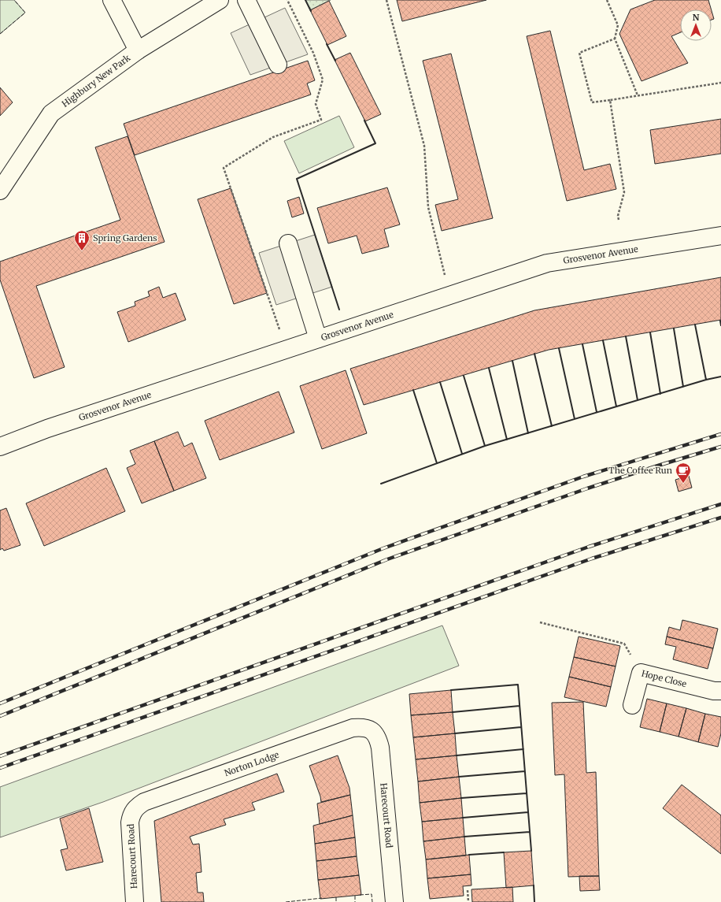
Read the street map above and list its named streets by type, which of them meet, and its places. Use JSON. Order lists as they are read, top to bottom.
{
  "streets": {
    "street": [
      "Highbury New Park",
      "Grosvenor Avenue",
      "Hope Close",
      "Norton Lodge",
      "Harecourt Road"
    ]
  },
  "crossings": [
    ["Norton Lodge", "Harecourt Road"]
  ],
  "places": {
    "building": ["Spring Gardens"],
    "cafe": ["The Coffee Run"]
  },
  "north": "top"
}
